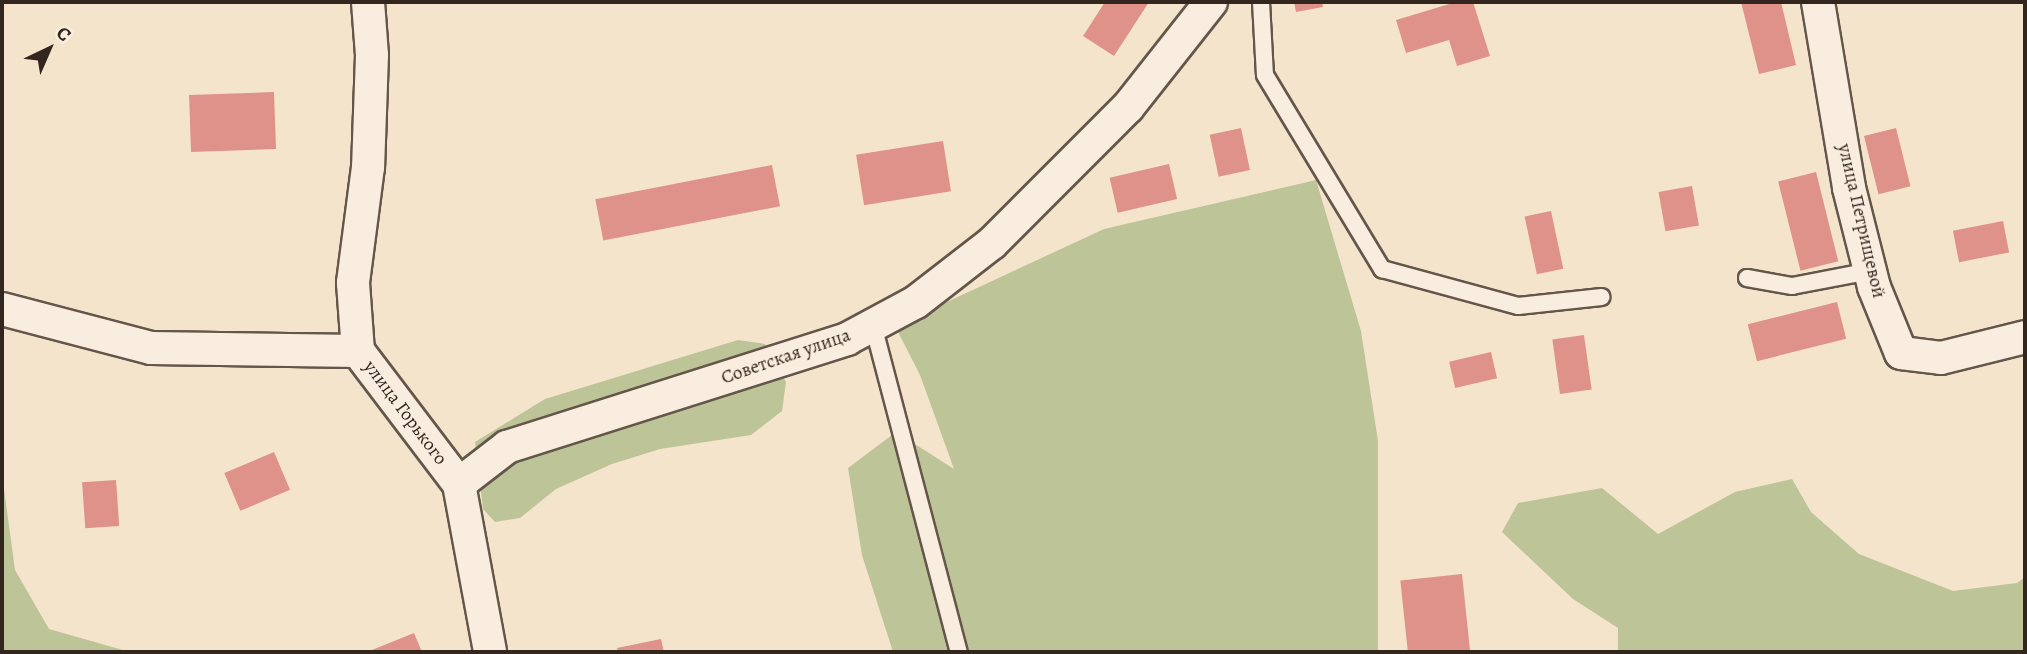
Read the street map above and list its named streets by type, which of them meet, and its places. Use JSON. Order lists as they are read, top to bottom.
{
  "streets": {
    "street": ["улица Петрищевой", "Советская улица", "улица Горького"]
  },
  "crossings": [
    ["Советская улица", "улица Горького"]
  ],
  "north": "top right"
}
